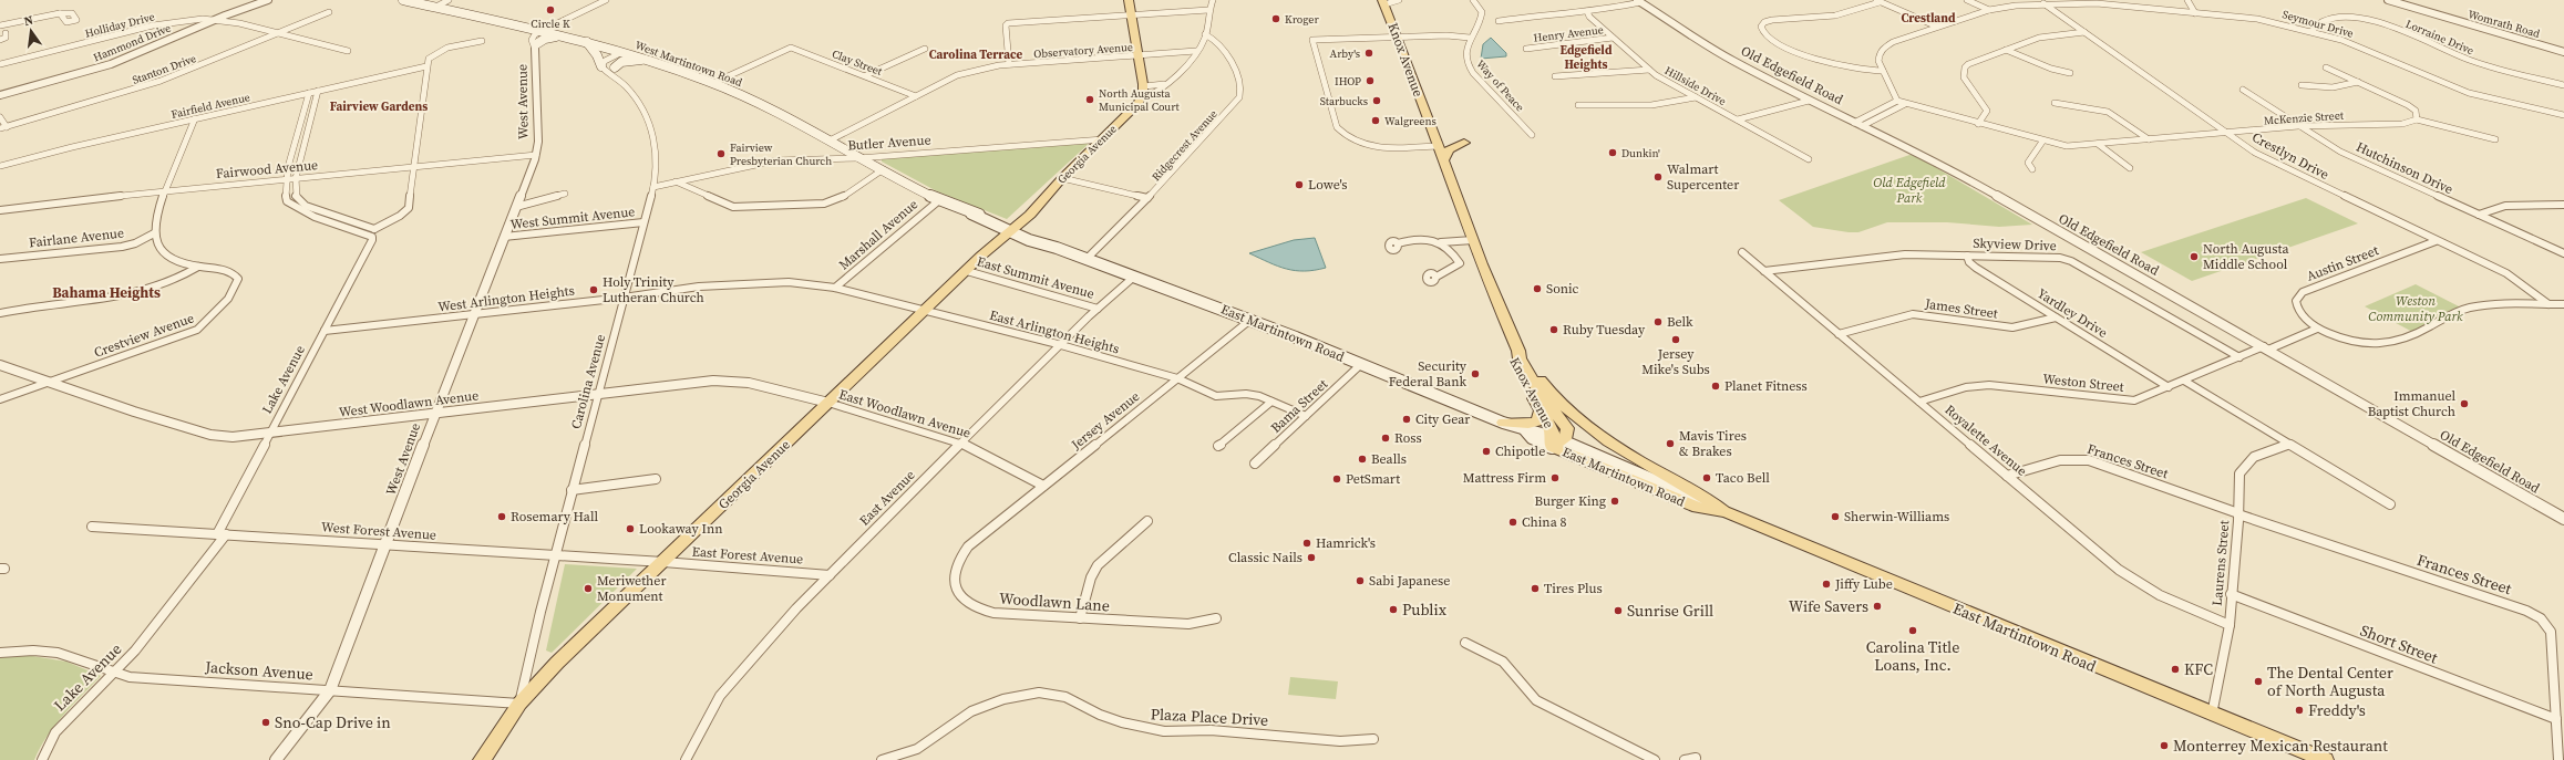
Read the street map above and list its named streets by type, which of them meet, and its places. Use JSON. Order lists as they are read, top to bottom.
{
  "streets": {
    "main road": [
      "Knox Avenue",
      "West Martintown Road",
      "Georgia Avenue",
      "East Martintown Road"
    ],
    "street": [
      "Seymour Drive",
      "Womrath Road",
      "Holliday Drive",
      "Henry Avenue",
      "Lorraine Drive",
      "Hammond Drive",
      "Observatory Avenue",
      "Clay Street",
      "Stanton Drive",
      "Old Edgefield Road",
      "Way of Peace",
      "Hillside Drive",
      "West Avenue",
      "Fairfield Avenue",
      "McKenzie Street",
      "Butler Avenue",
      "Ridgecrest Avenue",
      "Crestlyn Drive",
      "Hutchinson Drive",
      "Fairwood Avenue",
      "West Summit Avenue",
      "Marshall Avenue",
      "Fairlane Avenue",
      "Skyview Drive",
      "Austin Street",
      "East Summit Avenue",
      "West Arlington Heights",
      "James Street",
      "Yardley Drive",
      "East Arlington Heights",
      "Crestview Avenue",
      "Lake Avenue",
      "Carolina Avenue",
      "Weston Street",
      "West Woodlawn Avenue",
      "Bama Street",
      "East Woodlawn Avenue",
      "Jersey Avenue",
      "Royalette Avenue",
      "Frances Street",
      "East Avenue",
      "West Forest Avenue",
      "East Forest Avenue",
      "Laurens Street",
      "Woodlawn Lane",
      "Short Street",
      "Jackson Avenue",
      "Plaza Place Drive"
    ]
  },
  "crossings": [
    ["Seymour Drive", "Lorraine Drive"],
    ["Seymour Drive", "Crestlyn Drive"],
    ["Holliday Drive", "Hammond Drive"],
    ["Holliday Drive", "Stanton Drive"],
    ["Henry Avenue", "Hillside Drive"],
    ["Observatory Avenue", "Clay Street"],
    ["Observatory Avenue", "West Martintown Road"],
    ["Observatory Avenue", "Georgia Avenue"],
    ["Knox Avenue", "East Martintown Road"],
    ["Clay Street", "West Martintown Road"],
    ["West Martintown Road", "Butler Avenue"],
    ["West Martintown Road", "Georgia Avenue"],
    ["West Martintown Road", "Marshall Avenue"],
    ["West Martintown Road", "East Martintown Road"],
    ["Old Edgefield Road", "Weston Street"],
    ["West Avenue", "Fairwood Avenue"],
    ["West Avenue", "West Summit Avenue"],
    ["West Avenue", "West Arlington Heights"],
    ["West Avenue", "West Woodlawn Avenue"],
    ["West Avenue", "West Forest Avenue"],
    ["West Avenue", "Jackson Avenue"],
    ["McKenzie Street", "Crestlyn Drive"],
    ["McKenzie Street", "Hutchinson Drive"],
    ["Butler Avenue", "Georgia Avenue"],
    ["Butler Avenue", "Carolina Avenue"],
    ["Ridgecrest Avenue", "East Martintown Road"],
    ["Georgia Avenue", "East Summit Avenue"],
    ["Georgia Avenue", "West Arlington Heights"],
    ["Georgia Avenue", "East Arlington Heights"],
    ["Georgia Avenue", "East Martintown Road"],
    ["Georgia Avenue", "Carolina Avenue"],
    ["Georgia Avenue", "West Woodlawn Avenue"],
    ["Georgia Avenue", "East Woodlawn Avenue"],
    ["Georgia Avenue", "West Forest Avenue"],
    ["Georgia Avenue", "East Forest Avenue"],
    ["Georgia Avenue", "Jackson Avenue"],
    ["Crestlyn Drive", "Austin Street"],
    ["West Summit Avenue", "Carolina Avenue"],
    ["Marshall Avenue", "West Arlington Heights"],
    ["Fairlane Avenue", "Crestview Avenue"],
    ["Skyview Drive", "Yardley Drive"],
    ["Skyview Drive", "Weston Street"],
    ["Skyview Drive", "Royalette Avenue"],
    ["Austin Street", "Weston Street"],
    ["East Summit Avenue", "East Avenue"],
    ["West Arlington Heights", "East Arlington Heights"],
    ["West Arlington Heights", "Lake Avenue"],
    ["West Arlington Heights", "Carolina Avenue"],
    ["James Street", "Yardley Drive"],
    ["James Street", "Royalette Avenue"],
    ["Yardley Drive", "Weston Street"],
    ["East Arlington Heights", "Bama Street"],
    ["East Arlington Heights", "Jersey Avenue"],
    ["East Arlington Heights", "East Avenue"],
    ["East Martintown Road", "Bama Street"],
    ["East Martintown Road", "Jersey Avenue"],
    ["East Martintown Road", "East Avenue"],
    ["East Martintown Road", "Laurens Street"],
    ["Crestview Avenue", "West Woodlawn Avenue"],
    ["Lake Avenue", "West Woodlawn Avenue"],
    ["Lake Avenue", "West Forest Avenue"],
    ["Lake Avenue", "Jackson Avenue"],
    ["Carolina Avenue", "West Woodlawn Avenue"],
    ["Carolina Avenue", "West Forest Avenue"],
    ["Carolina Avenue", "Jackson Avenue"],
    ["Weston Street", "Royalette Avenue"],
    ["West Woodlawn Avenue", "East Woodlawn Avenue"],
    ["East Woodlawn Avenue", "Jersey Avenue"],
    ["East Woodlawn Avenue", "East Avenue"],
    ["Jersey Avenue", "Woodlawn Lane"],
    ["Royalette Avenue", "Frances Street"],
    ["Royalette Avenue", "Laurens Street"],
    ["Frances Street", "Laurens Street"],
    ["Frances Street", "Short Street"],
    ["East Avenue", "East Forest Avenue"],
    ["West Forest Avenue", "East Forest Avenue"],
    ["Laurens Street", "Short Street"]
  ],
  "districts": [
    "Crestland",
    "Edgefield Heights",
    "Carolina Terrace",
    "Fairview Gardens",
    "Bahama Heights"
  ],
  "parks": ["Old Edgefield Park", "Weston Community Park"],
  "places": [
    "Circle K",
    "Kroger",
    "Arby's",
    "IHOP",
    "North Augusta Municipal Court",
    "Starbucks",
    "Walgreens",
    "Dunkin'",
    "Fairview Presbyterian Church",
    "Walmart Supercenter",
    "Lowe's",
    "North Augusta Middle School",
    "Sonic",
    "Holy Trinity Lutheran Church",
    "Belk",
    "Ruby Tuesday",
    "Jersey Mike's Subs",
    "Security Federal Bank",
    "Planet Fitness",
    "Immanuel Baptist Church",
    "City Gear",
    "Ross",
    "Mavis Tires & Brakes",
    "Chipotle",
    "Bealls",
    "Mattress Firm",
    "Taco Bell",
    "PetSmart",
    "Burger King",
    "Rosemary Hall",
    "Sherwin-Williams",
    "China 8",
    "Lookaway Inn",
    "Hamrick's",
    "Classic Nails",
    "Sabi Japanese",
    "Jiffy Lube",
    "Meriwether Monument",
    "Tires Plus",
    "Wife Savers",
    "Publix",
    "Sunrise Grill",
    "Carolina Title Loans, Inc.",
    "KFC",
    "The Dental Center of North Augusta",
    "Freddy's",
    "Sno-Cap Drive in",
    "Monterrey Mexican Restaurant"
  ],
  "north": "top"
}
